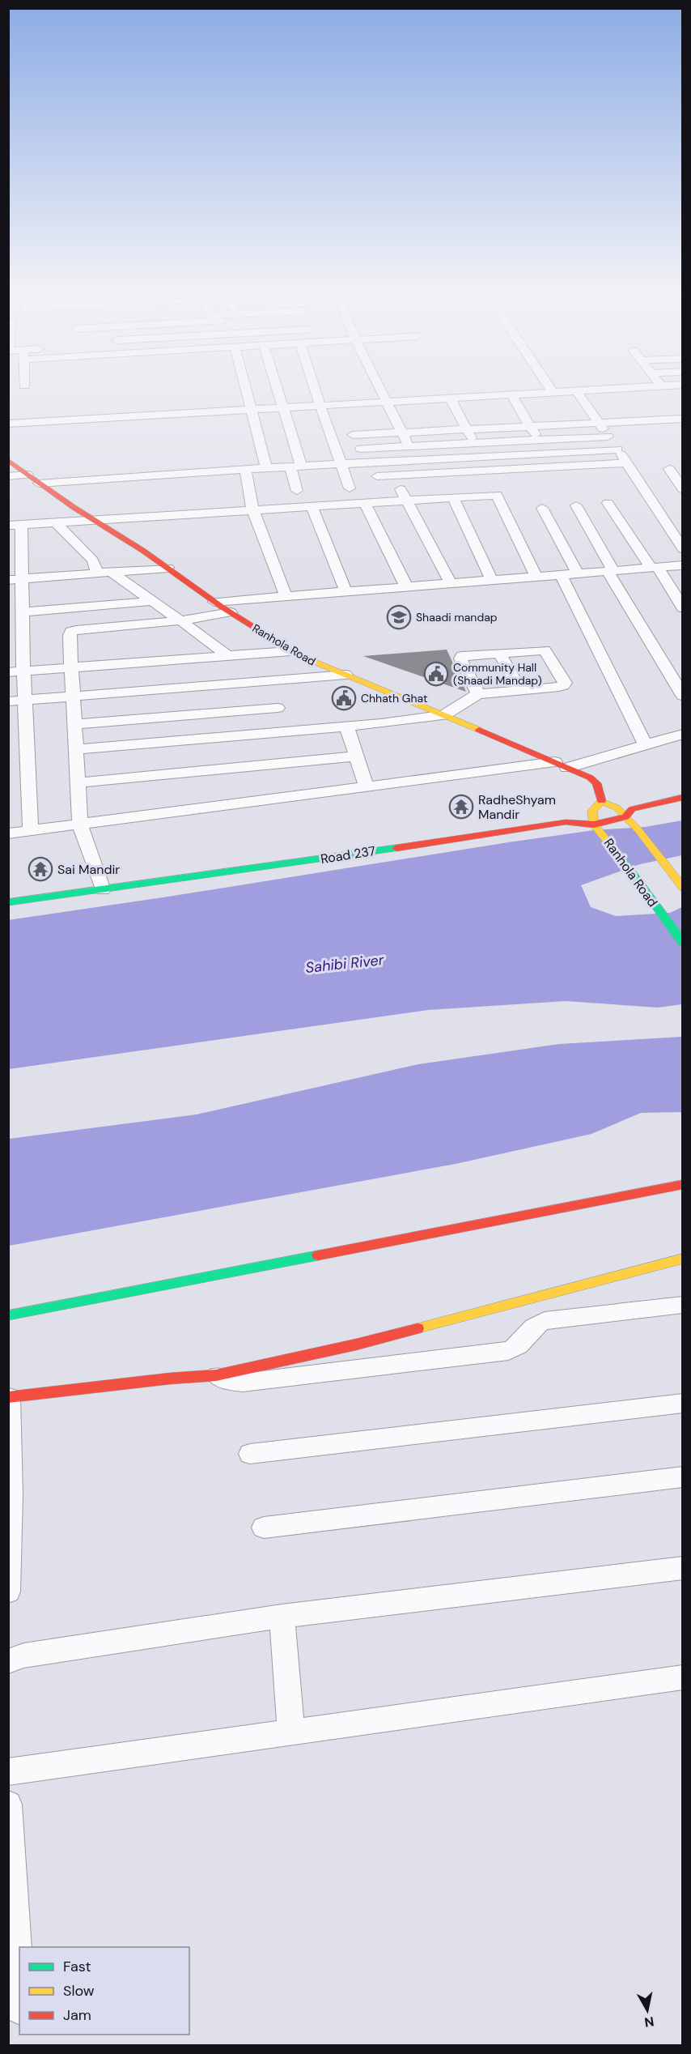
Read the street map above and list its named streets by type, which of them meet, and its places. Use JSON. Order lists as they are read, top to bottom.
{
  "streets": {
    "street": ["Ranhola Road", "Road 237"]
  },
  "crossings": [
    ["Ranhola Road", "Road 237"]
  ],
  "water": ["Sahibi River"],
  "places": {
    "school or university": ["Shaadi mandap"],
    "public building": ["Community Hall (Shaadi Mandap)", "Chhath Ghat"],
    "temple": ["RadheShyam Mandir", "Sai Mandir"]
  },
  "legend": ["Fast", "Slow", "Jam"],
  "north": "bottom"
}
